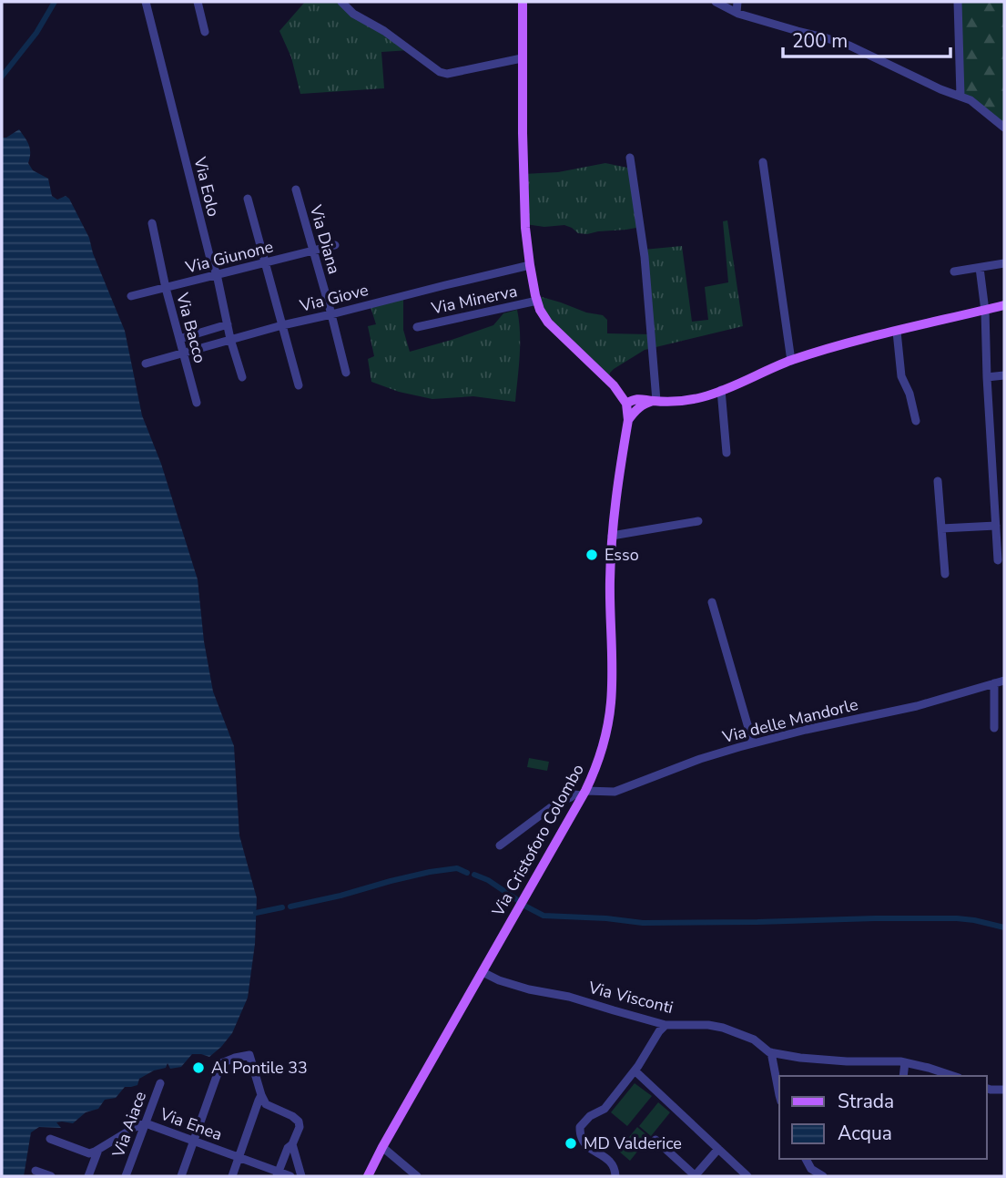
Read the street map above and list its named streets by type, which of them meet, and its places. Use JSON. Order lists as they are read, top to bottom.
{
  "streets": {
    "main road": ["Via Cristoforo Colombo"],
    "street": [
      "Via Eolo",
      "Via Diana",
      "Via Giunone",
      "Via Giove",
      "Via Minerva",
      "Via Bacco",
      "Via delle Mandorle",
      "Via Visconti",
      "Via Aiace",
      "Via Enea"
    ]
  },
  "crossings": [
    ["Via Eolo", "Via Giunone"],
    ["Via Eolo", "Via Giove"],
    ["Via Diana", "Via Giunone"],
    ["Via Diana", "Via Giove"],
    ["Via Giunone", "Via Bacco"],
    ["Via Giove", "Via Bacco"],
    ["Via delle Mandorle", "Via Cristoforo Colombo"],
    ["Via Cristoforo Colombo", "Via Visconti"],
    ["Via Aiace", "Via Enea"]
  ],
  "places": ["Esso", "Al Pontile 33", "MD Valderice"],
  "legend": ["Strada", "Acqua"],
  "scale_bar": "200 m"
}
